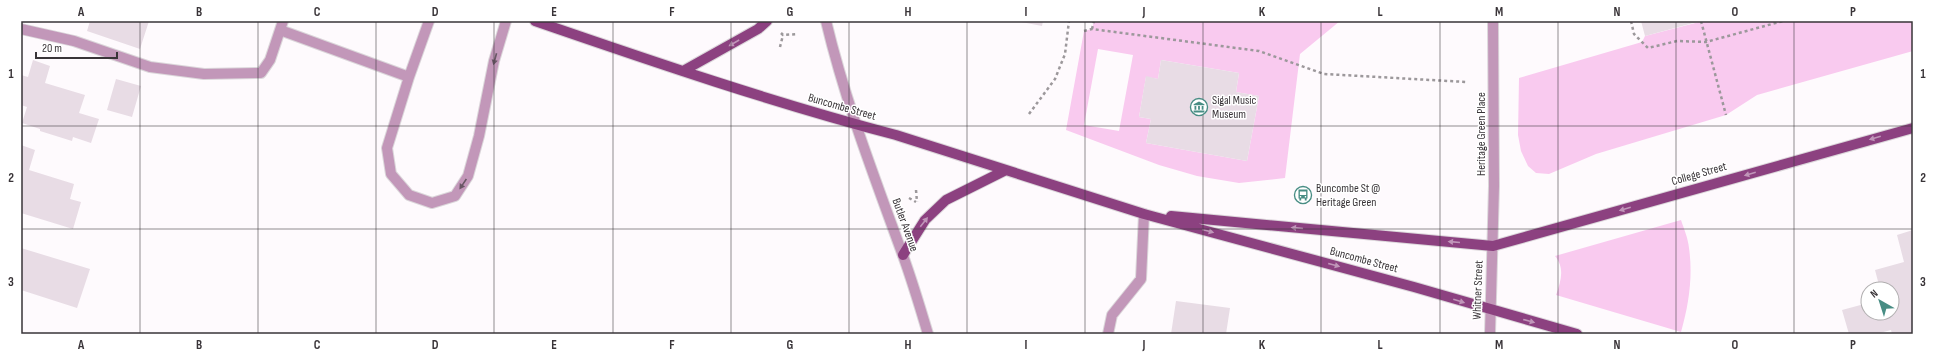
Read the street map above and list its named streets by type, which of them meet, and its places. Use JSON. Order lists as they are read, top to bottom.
{
  "streets": {
    "main road": ["Buncombe Street", "College Street"],
    "street": ["Heritage Green Place", "Butler Avenue", "Whitner Street"]
  },
  "crossings": [
    ["Buncombe Street", "Heritage Green Place"],
    ["Buncombe Street", "College Street"],
    ["Buncombe Street", "Butler Avenue"],
    ["Buncombe Street", "Whitner Street"],
    ["Heritage Green Place", "College Street"],
    ["Heritage Green Place", "Whitner Street"],
    ["College Street", "Whitner Street"]
  ],
  "one_way": ["College Street"],
  "places": {
    "museum": ["Sigal Music Museum"],
    "bus stop": ["Buncombe St @ Heritage Green"]
  },
  "scale_bar": "20 m",
  "north": "top left",
  "grid": {
    "columns": [
      "A",
      "B",
      "C",
      "D",
      "E",
      "F",
      "G",
      "H",
      "I",
      "J",
      "K",
      "L",
      "M",
      "N",
      "O",
      "P"
    ],
    "rows": ["1", "2", "3"]
  }
}
